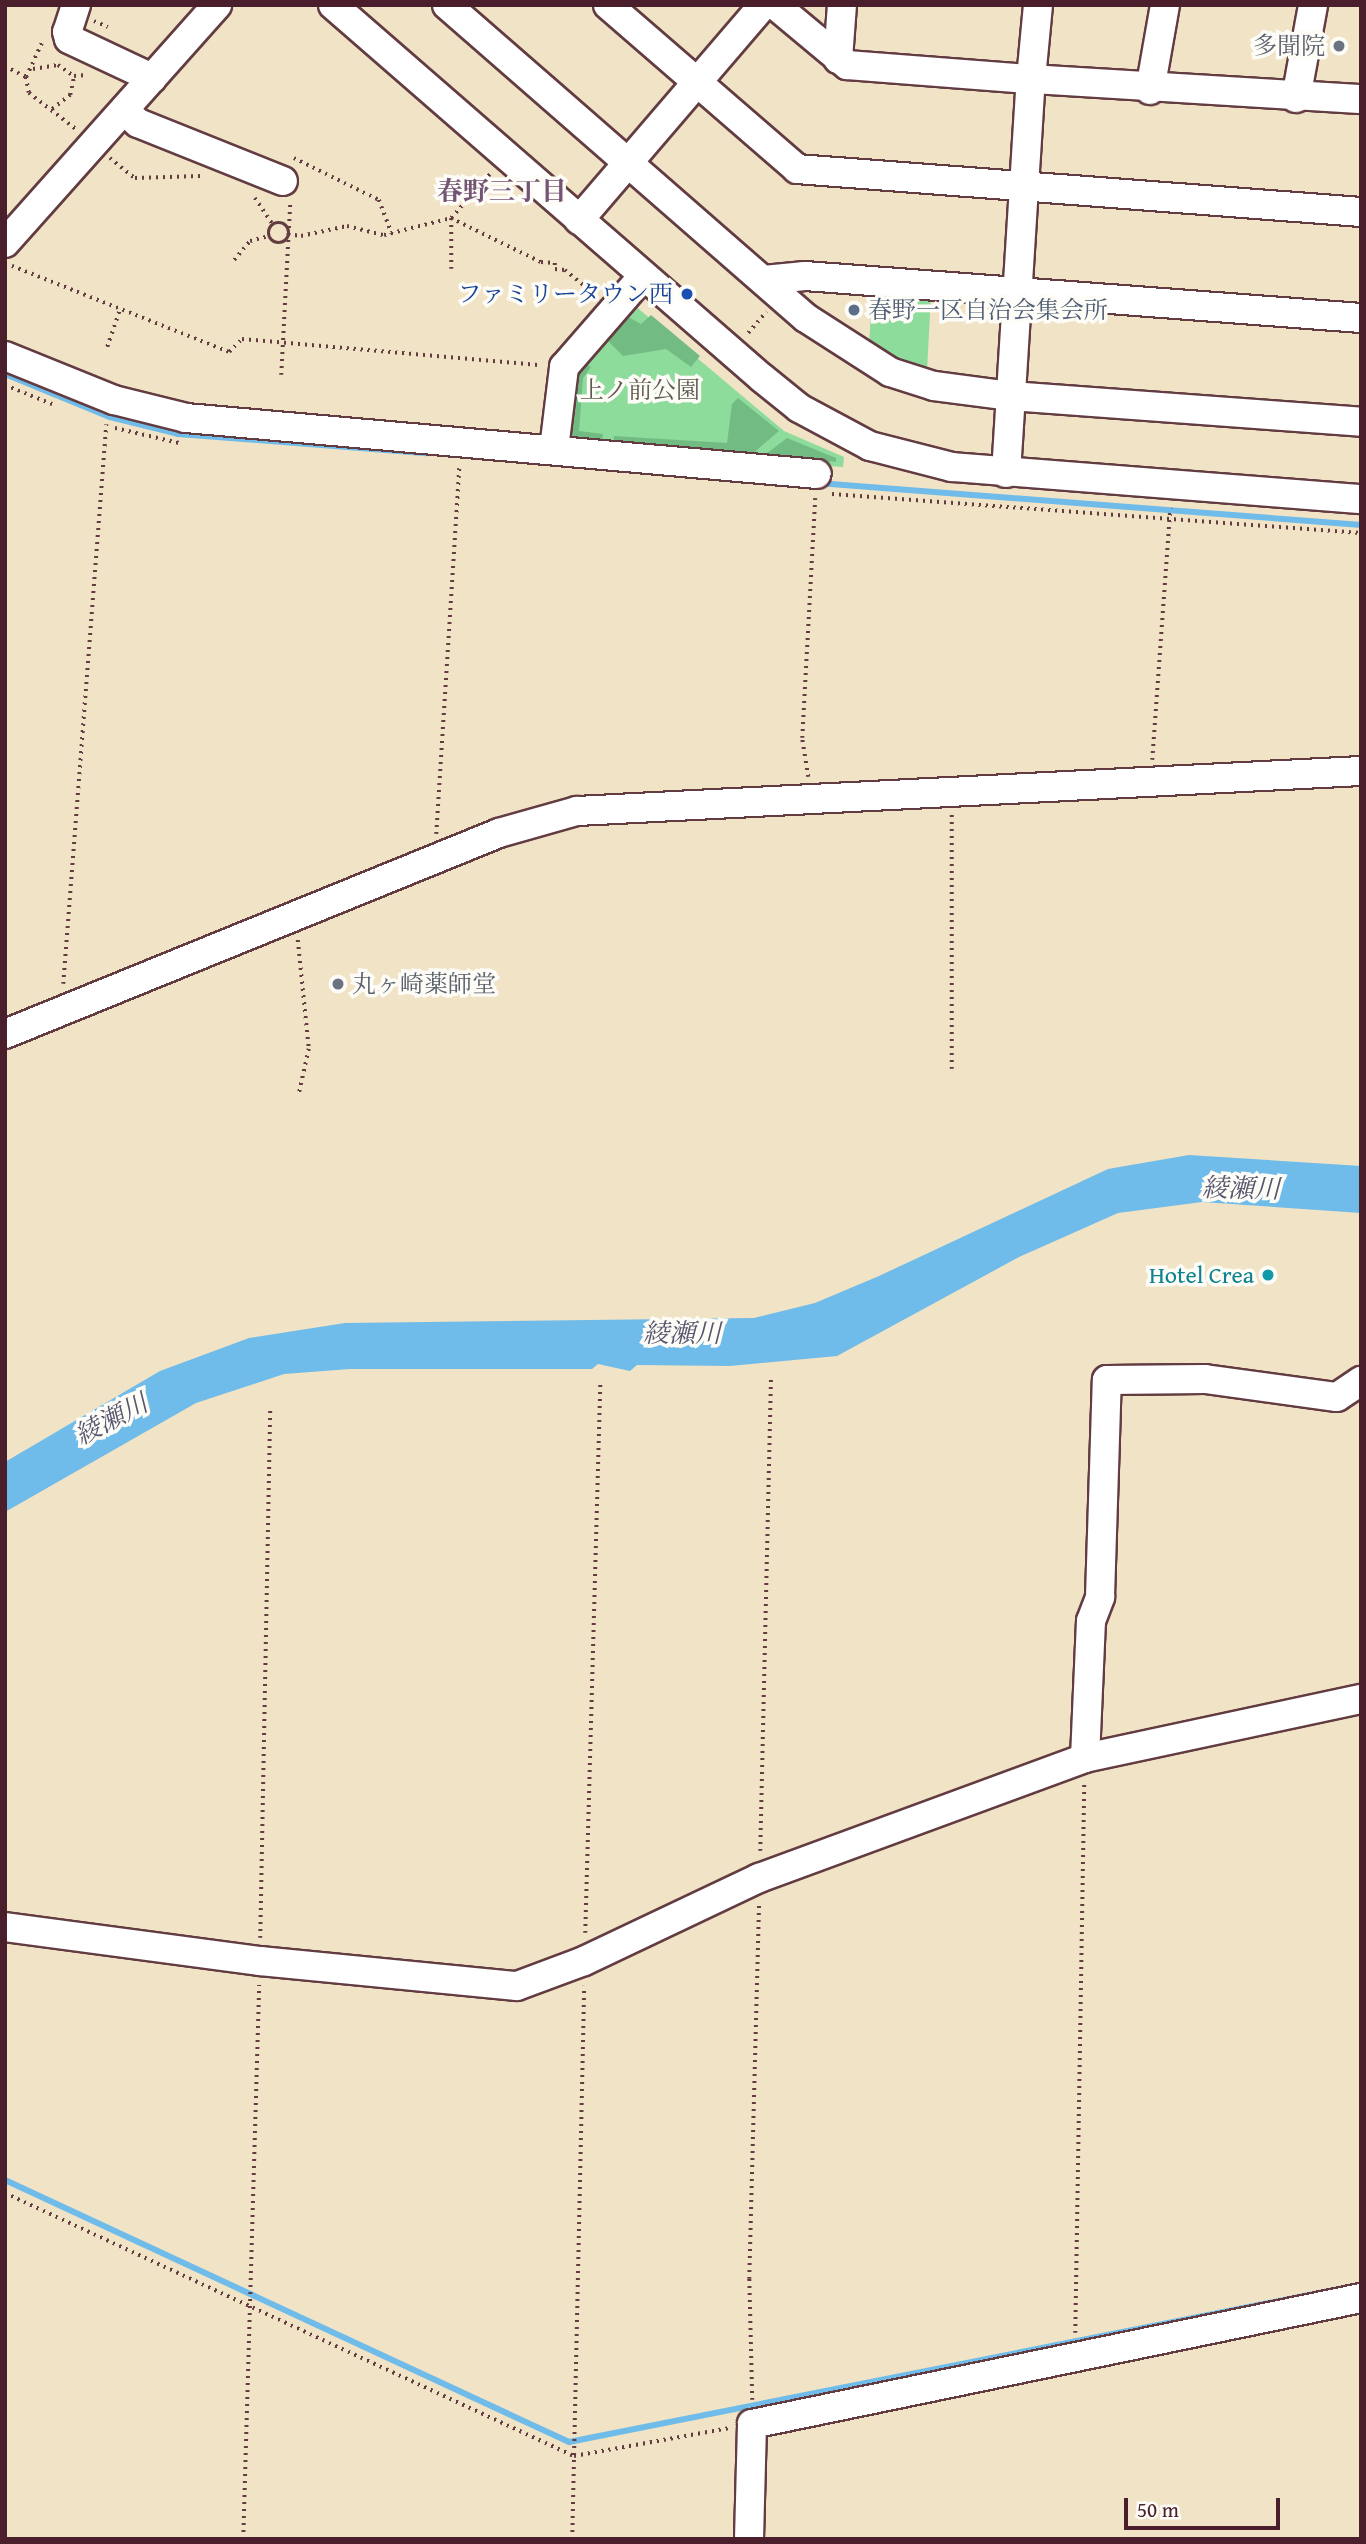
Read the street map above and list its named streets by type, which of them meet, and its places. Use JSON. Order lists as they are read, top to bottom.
{
  "districts": ["春野三丁目"],
  "water": ["綾瀬川"],
  "parks": ["上ノ前公園"],
  "places": [
    "多聞院",
    "ファミリータウン西",
    "春野一区自治会集会所",
    "丸ヶ崎薬師堂",
    "Hotel Crea"
  ],
  "scale_bar": "50 m"
}
